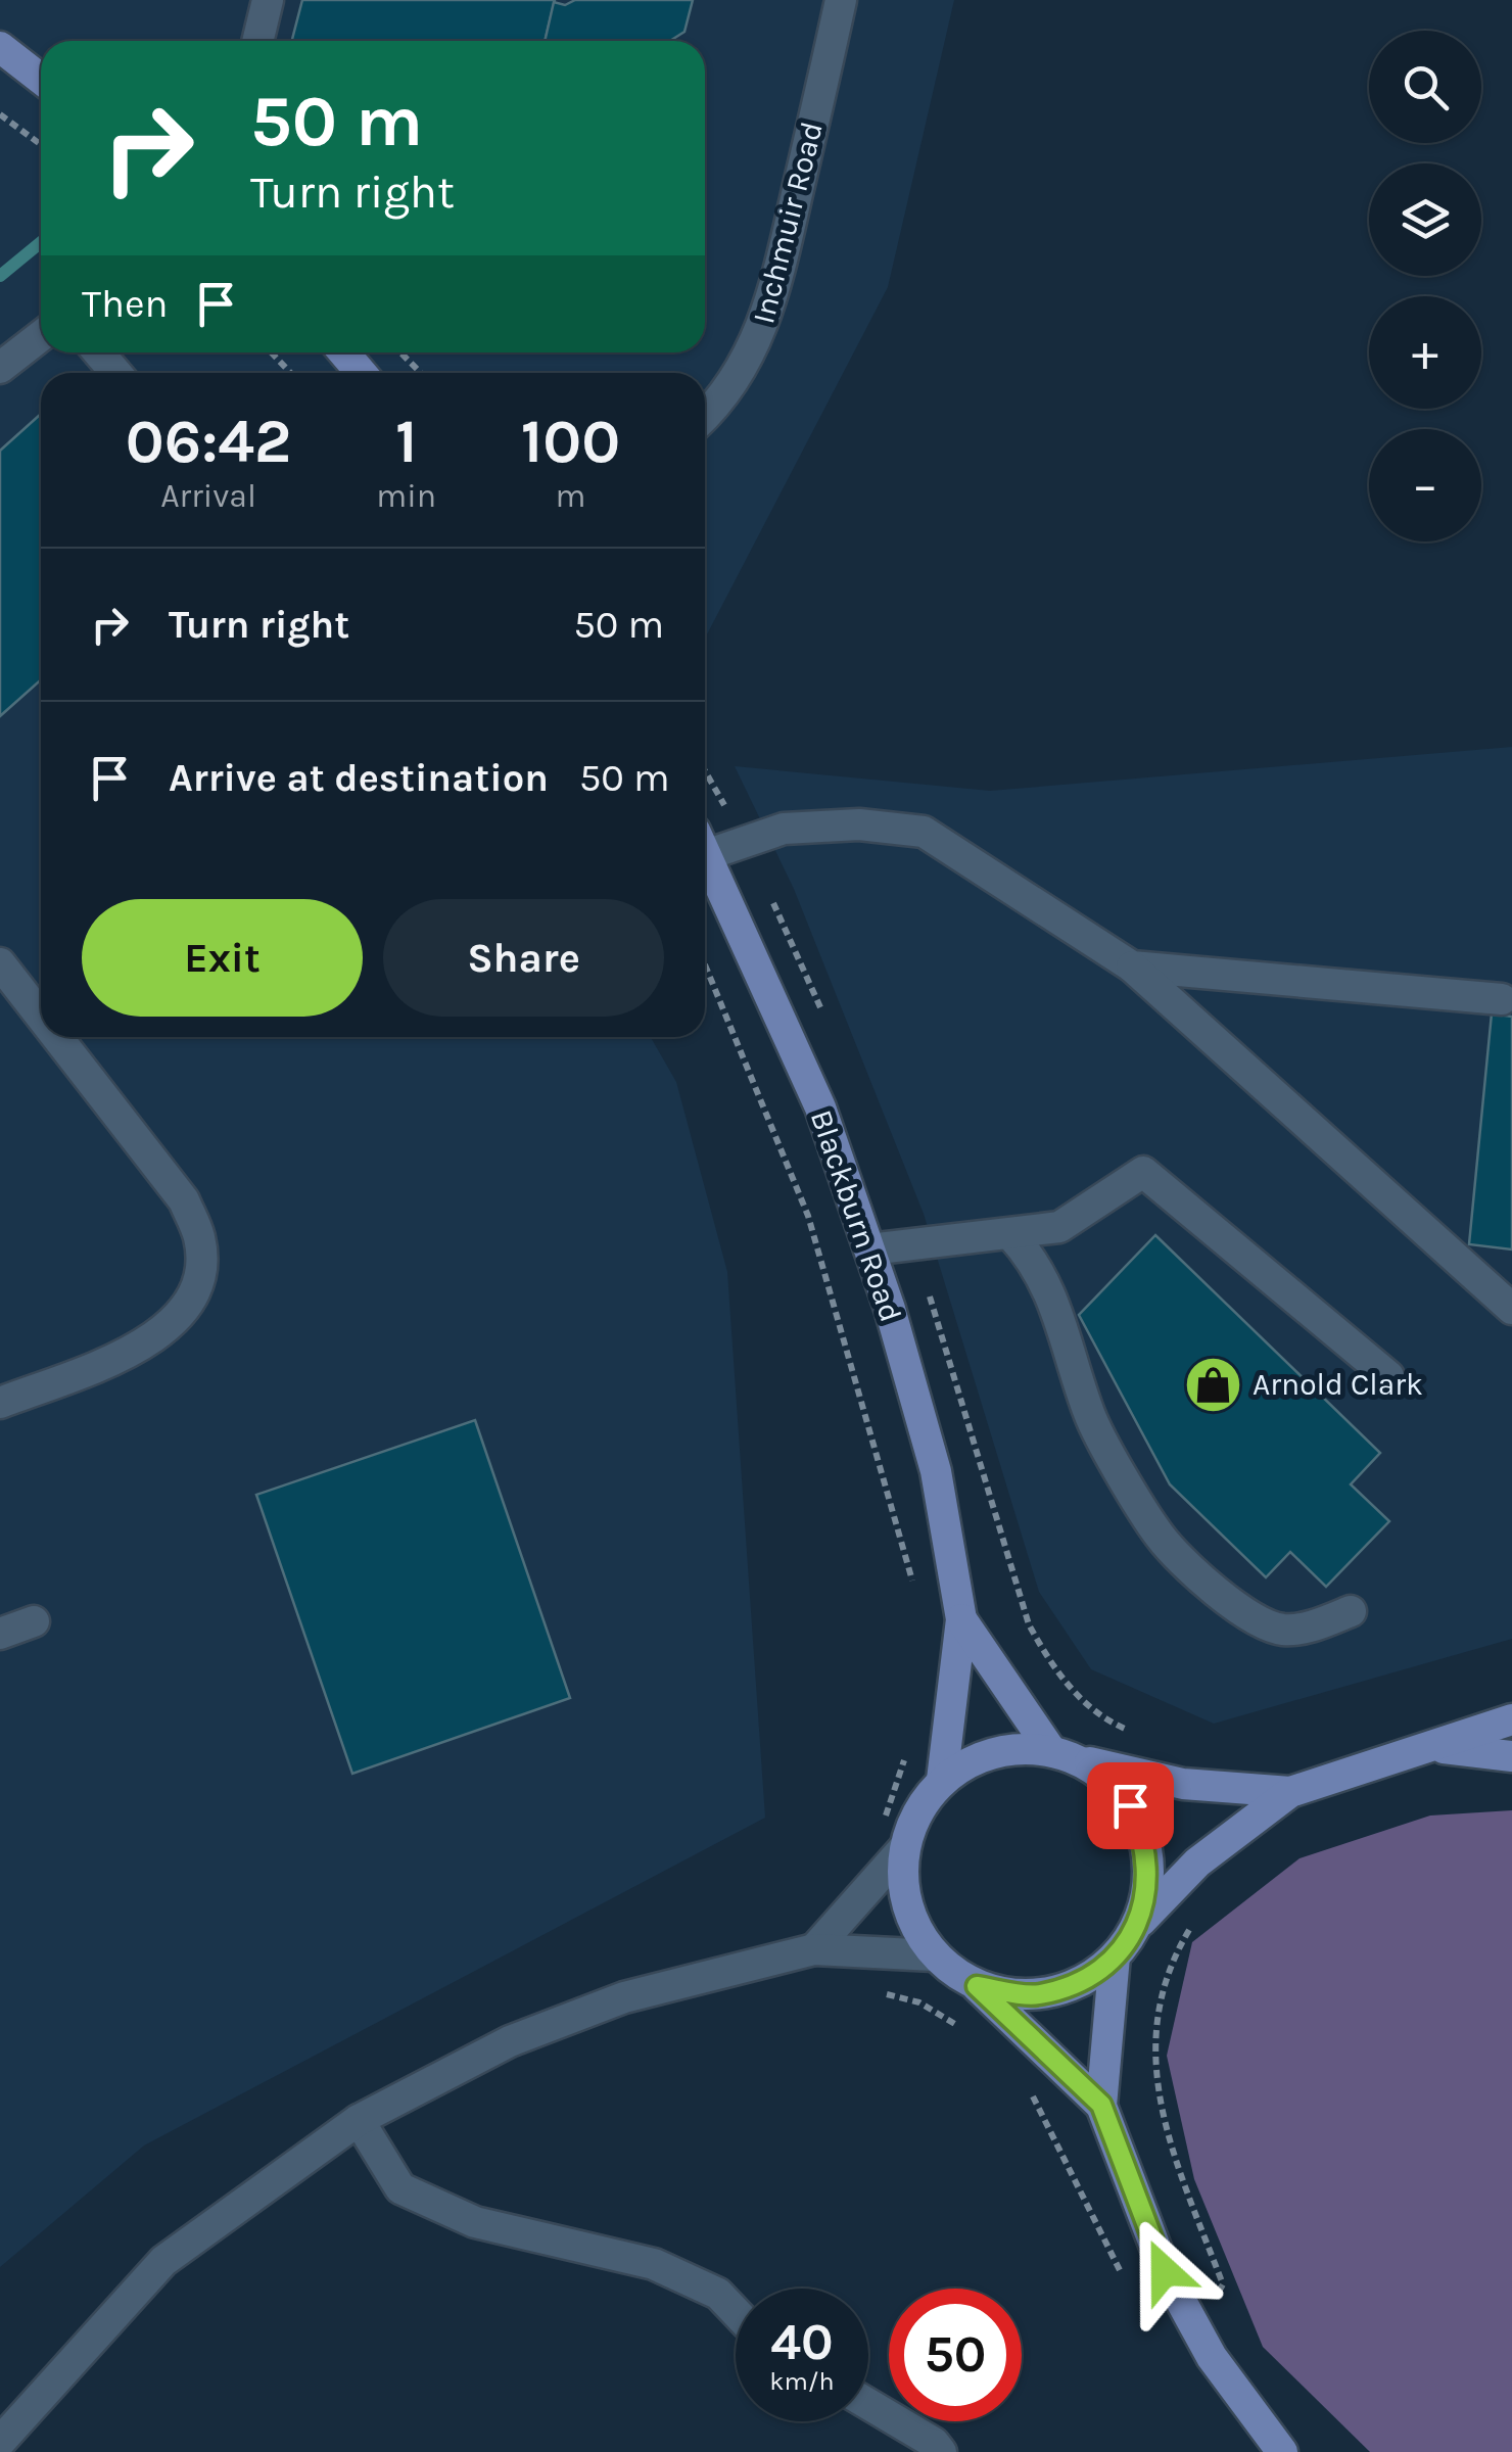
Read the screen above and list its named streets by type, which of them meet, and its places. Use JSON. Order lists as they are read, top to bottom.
{
  "streets": {
    "main road": ["Blackburn Road"],
    "street": ["Inchmuir Road"]
  },
  "places": {
    "shop": ["Arnold Clark"]
  },
  "page": {
    "map_buttons": ["+", "−"],
    "turn": ["50 m", "Turn right"],
    "then": "Then",
    "eta": [
      "06:42",
      "Arrival",
      "1",
      "min",
      "100",
      "m"
    ],
    "list": [
      {
        "name": "Turn right",
        "value": "50 m"
      },
      {
        "name": "Arrive at destination",
        "value": "50 m"
      }
    ],
    "buttons": ["Exit", "Share"],
    "speed": "40 km/h",
    "limit": "50"
  }
}
